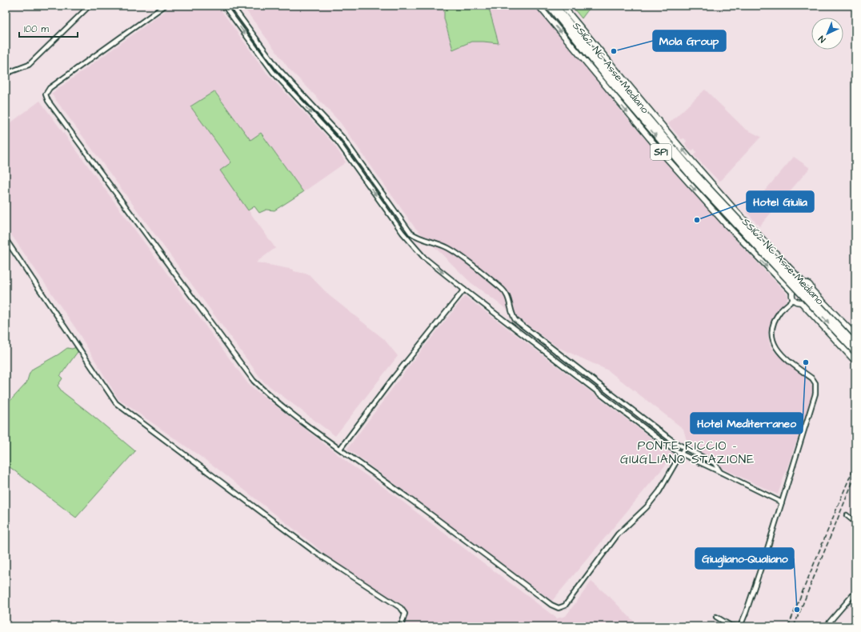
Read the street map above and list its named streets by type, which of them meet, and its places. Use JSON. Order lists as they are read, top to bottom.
{
  "streets": {
    "highway": ["SS162 NC Asse Mediano"],
    "main road": ["SP1"]
  },
  "districts": ["PONTE RICCIO - GIUGLIANO STAZIONE"],
  "places": [
    "Mola Group",
    "Hotel Giulia",
    "Hotel Mediterraneo",
    "Giugliano-Qualiano"
  ],
  "scale_bar": "100 m",
  "north": "bottom left"
}
